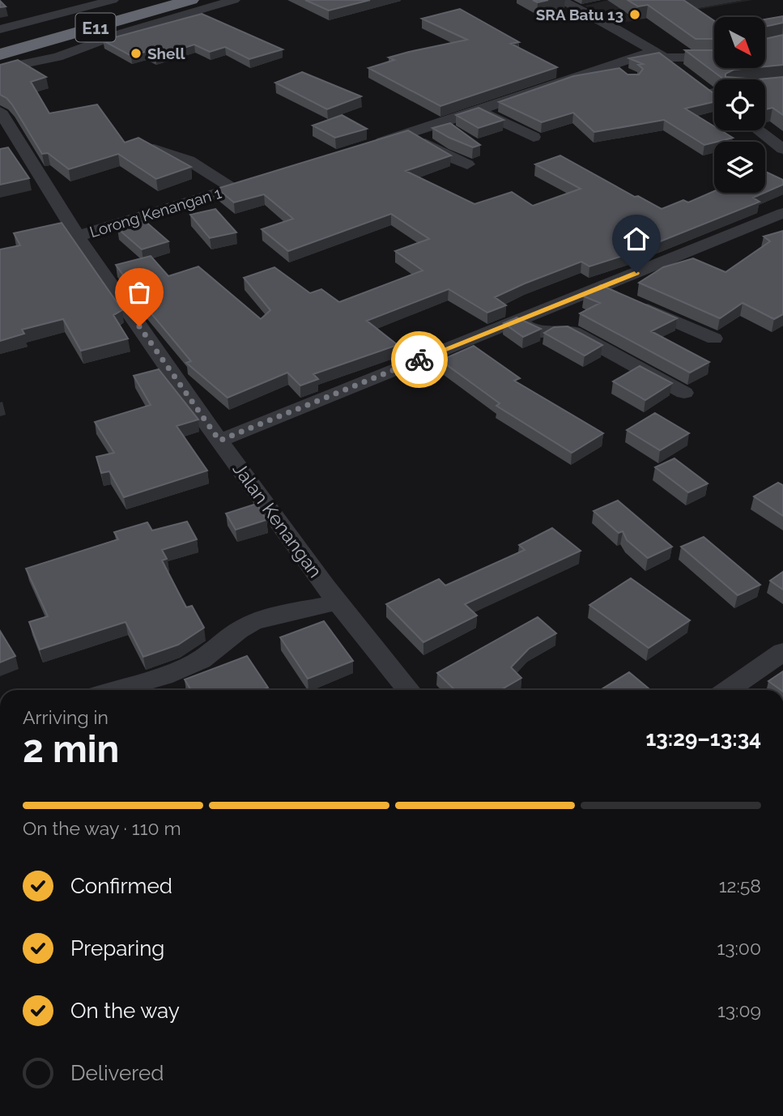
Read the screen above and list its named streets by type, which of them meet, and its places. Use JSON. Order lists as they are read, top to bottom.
{
  "streets": {
    "highway": ["E11"],
    "street": ["Lorong Kenangan 1", "Jalan Kenangan"]
  },
  "crossings": [
    ["Lorong Kenangan 1", "Jalan Kenangan"]
  ],
  "places": ["SRA Batu 13", "Shell"],
  "north": "bottom right",
  "page": {
    "heading": ["2 min", "Arriving in", "13:29–13:34"],
    "bar": "On the way · 110 m",
    "list": [
      ["Confirmed", "12:58"],
      ["Preparing", "13:00"],
      ["On the way", "13:09"],
      "Delivered"
    ]
  }
}
